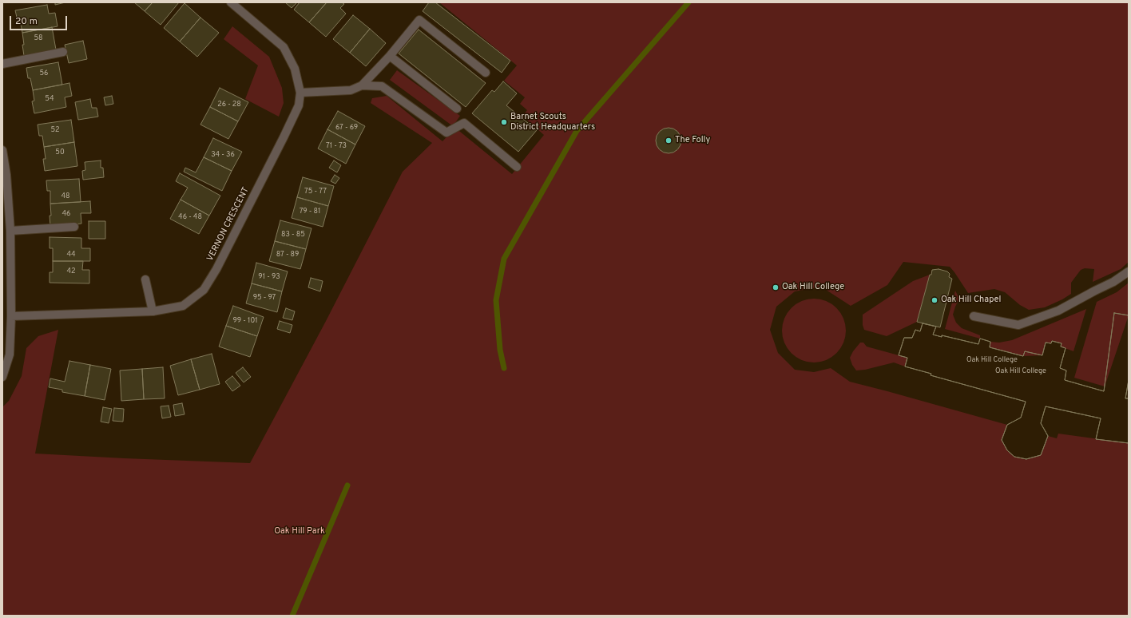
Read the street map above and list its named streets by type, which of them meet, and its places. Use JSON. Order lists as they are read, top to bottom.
{
  "streets": {
    "street": ["VERNON CRESCENT"]
  },
  "parks": ["Oak Hill Park"],
  "places": [
    "Barnet Scouts District Headquarters",
    "The Folly",
    "Oak Hill College",
    "Oak Hill Chapel"
  ],
  "house_numbers": [
    "58",
    "56",
    "54",
    "26 - 28",
    "67 - 69",
    "52",
    "71 - 73",
    "50",
    "34 - 36",
    "75 - 77",
    "48",
    "79 - 81",
    "46",
    "46 - 48",
    "83 - 85",
    "44",
    "87 - 89",
    "42",
    "91 - 93",
    "95 - 97",
    "99 - 101",
    "Oak Hill College",
    "Oak Hill College"
  ],
  "scale_bar": "20 m"
}
